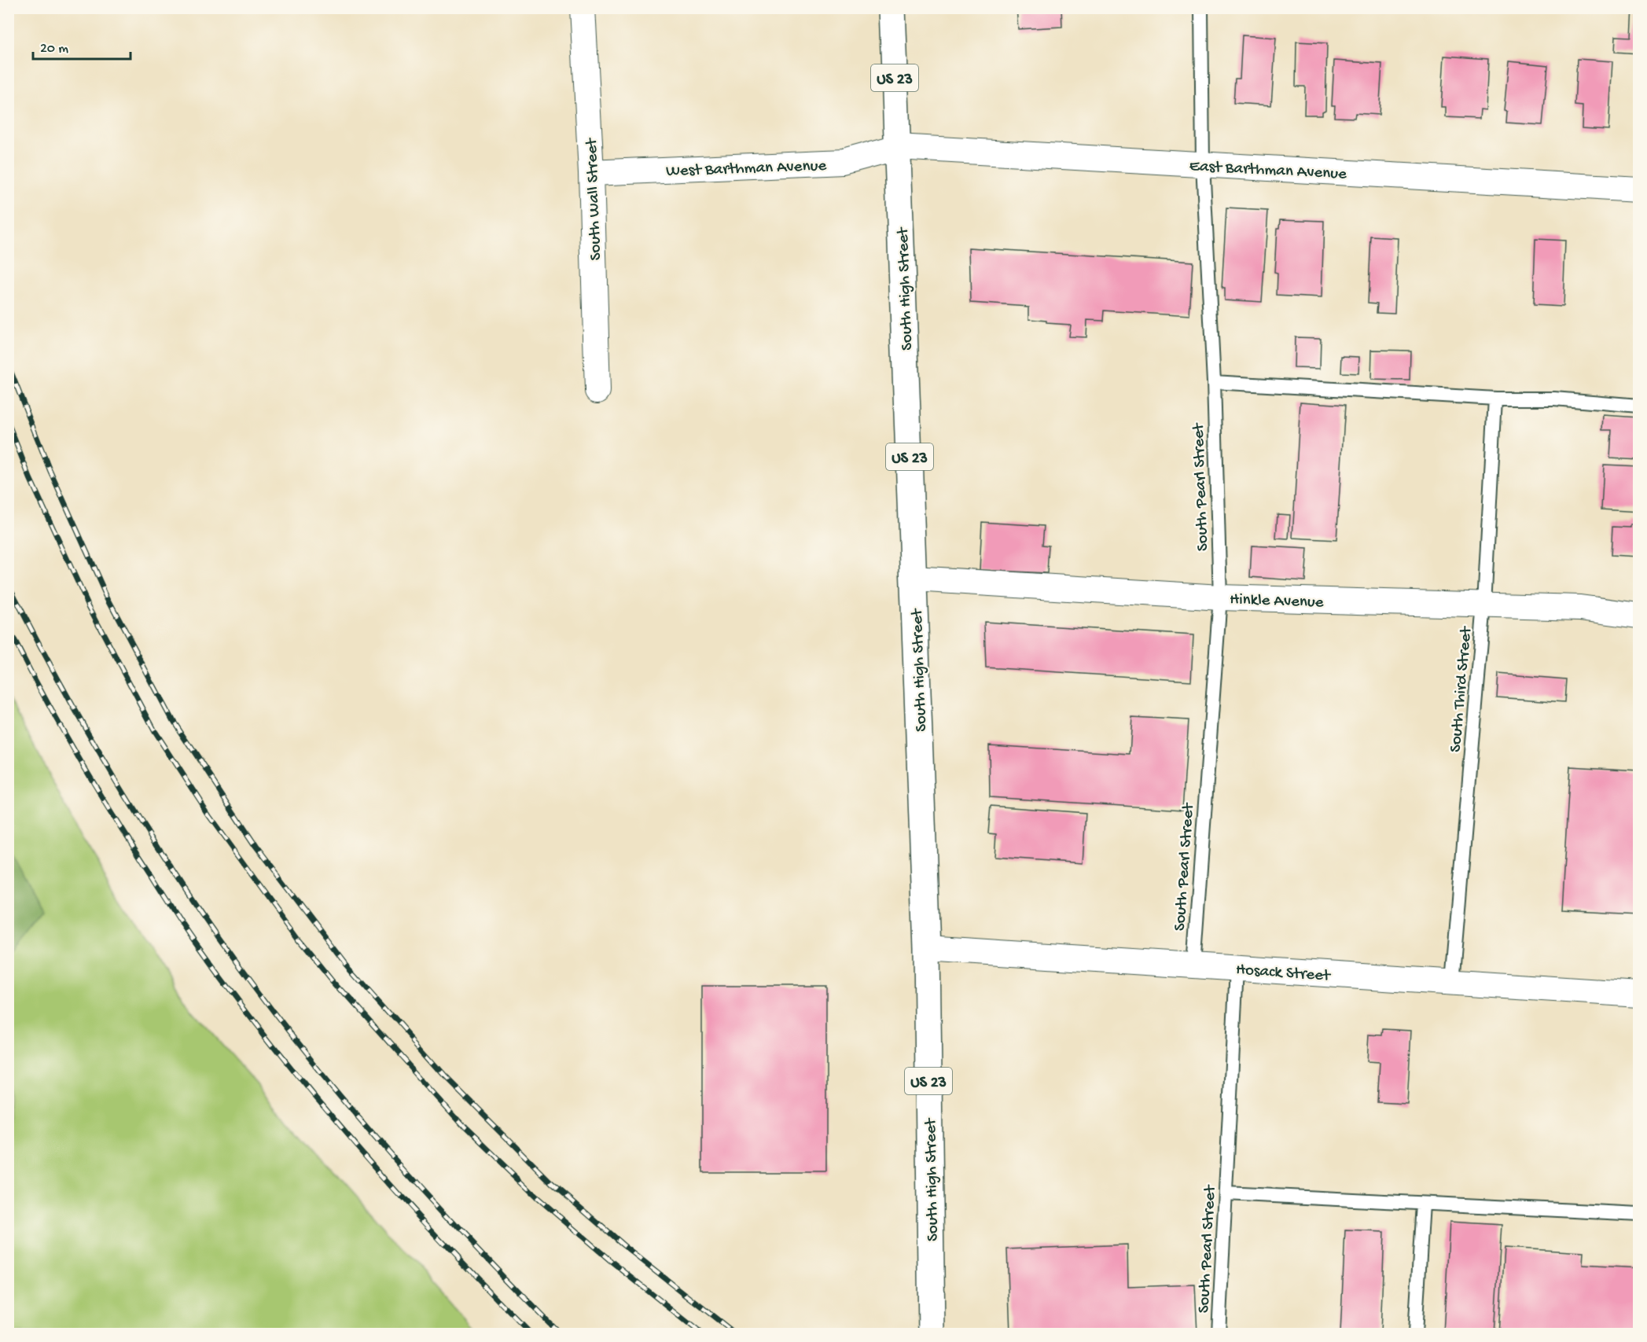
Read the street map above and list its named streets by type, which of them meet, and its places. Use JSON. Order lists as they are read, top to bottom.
{
  "streets": {
    "main road": ["US 23", "South High Street"],
    "street": [
      "West Barthman Avenue",
      "East Barthman Avenue",
      "South Wall Street",
      "Hinkle Avenue",
      "Hosack Street"
    ],
    "lane": ["South Pearl Street", "South Third Street"]
  },
  "crossings": [
    ["West Barthman Avenue", "East Barthman Avenue"],
    ["West Barthman Avenue", "South Wall Street"],
    ["West Barthman Avenue", "South High Street"],
    ["East Barthman Avenue", "South High Street"],
    ["East Barthman Avenue", "South Pearl Street"],
    ["South High Street", "Hinkle Avenue"],
    ["South High Street", "Hosack Street"],
    ["South Pearl Street", "Hinkle Avenue"],
    ["South Pearl Street", "Hosack Street"],
    ["Hinkle Avenue", "South Third Street"],
    ["South Third Street", "Hosack Street"]
  ],
  "scale_bar": "20 m"
}
